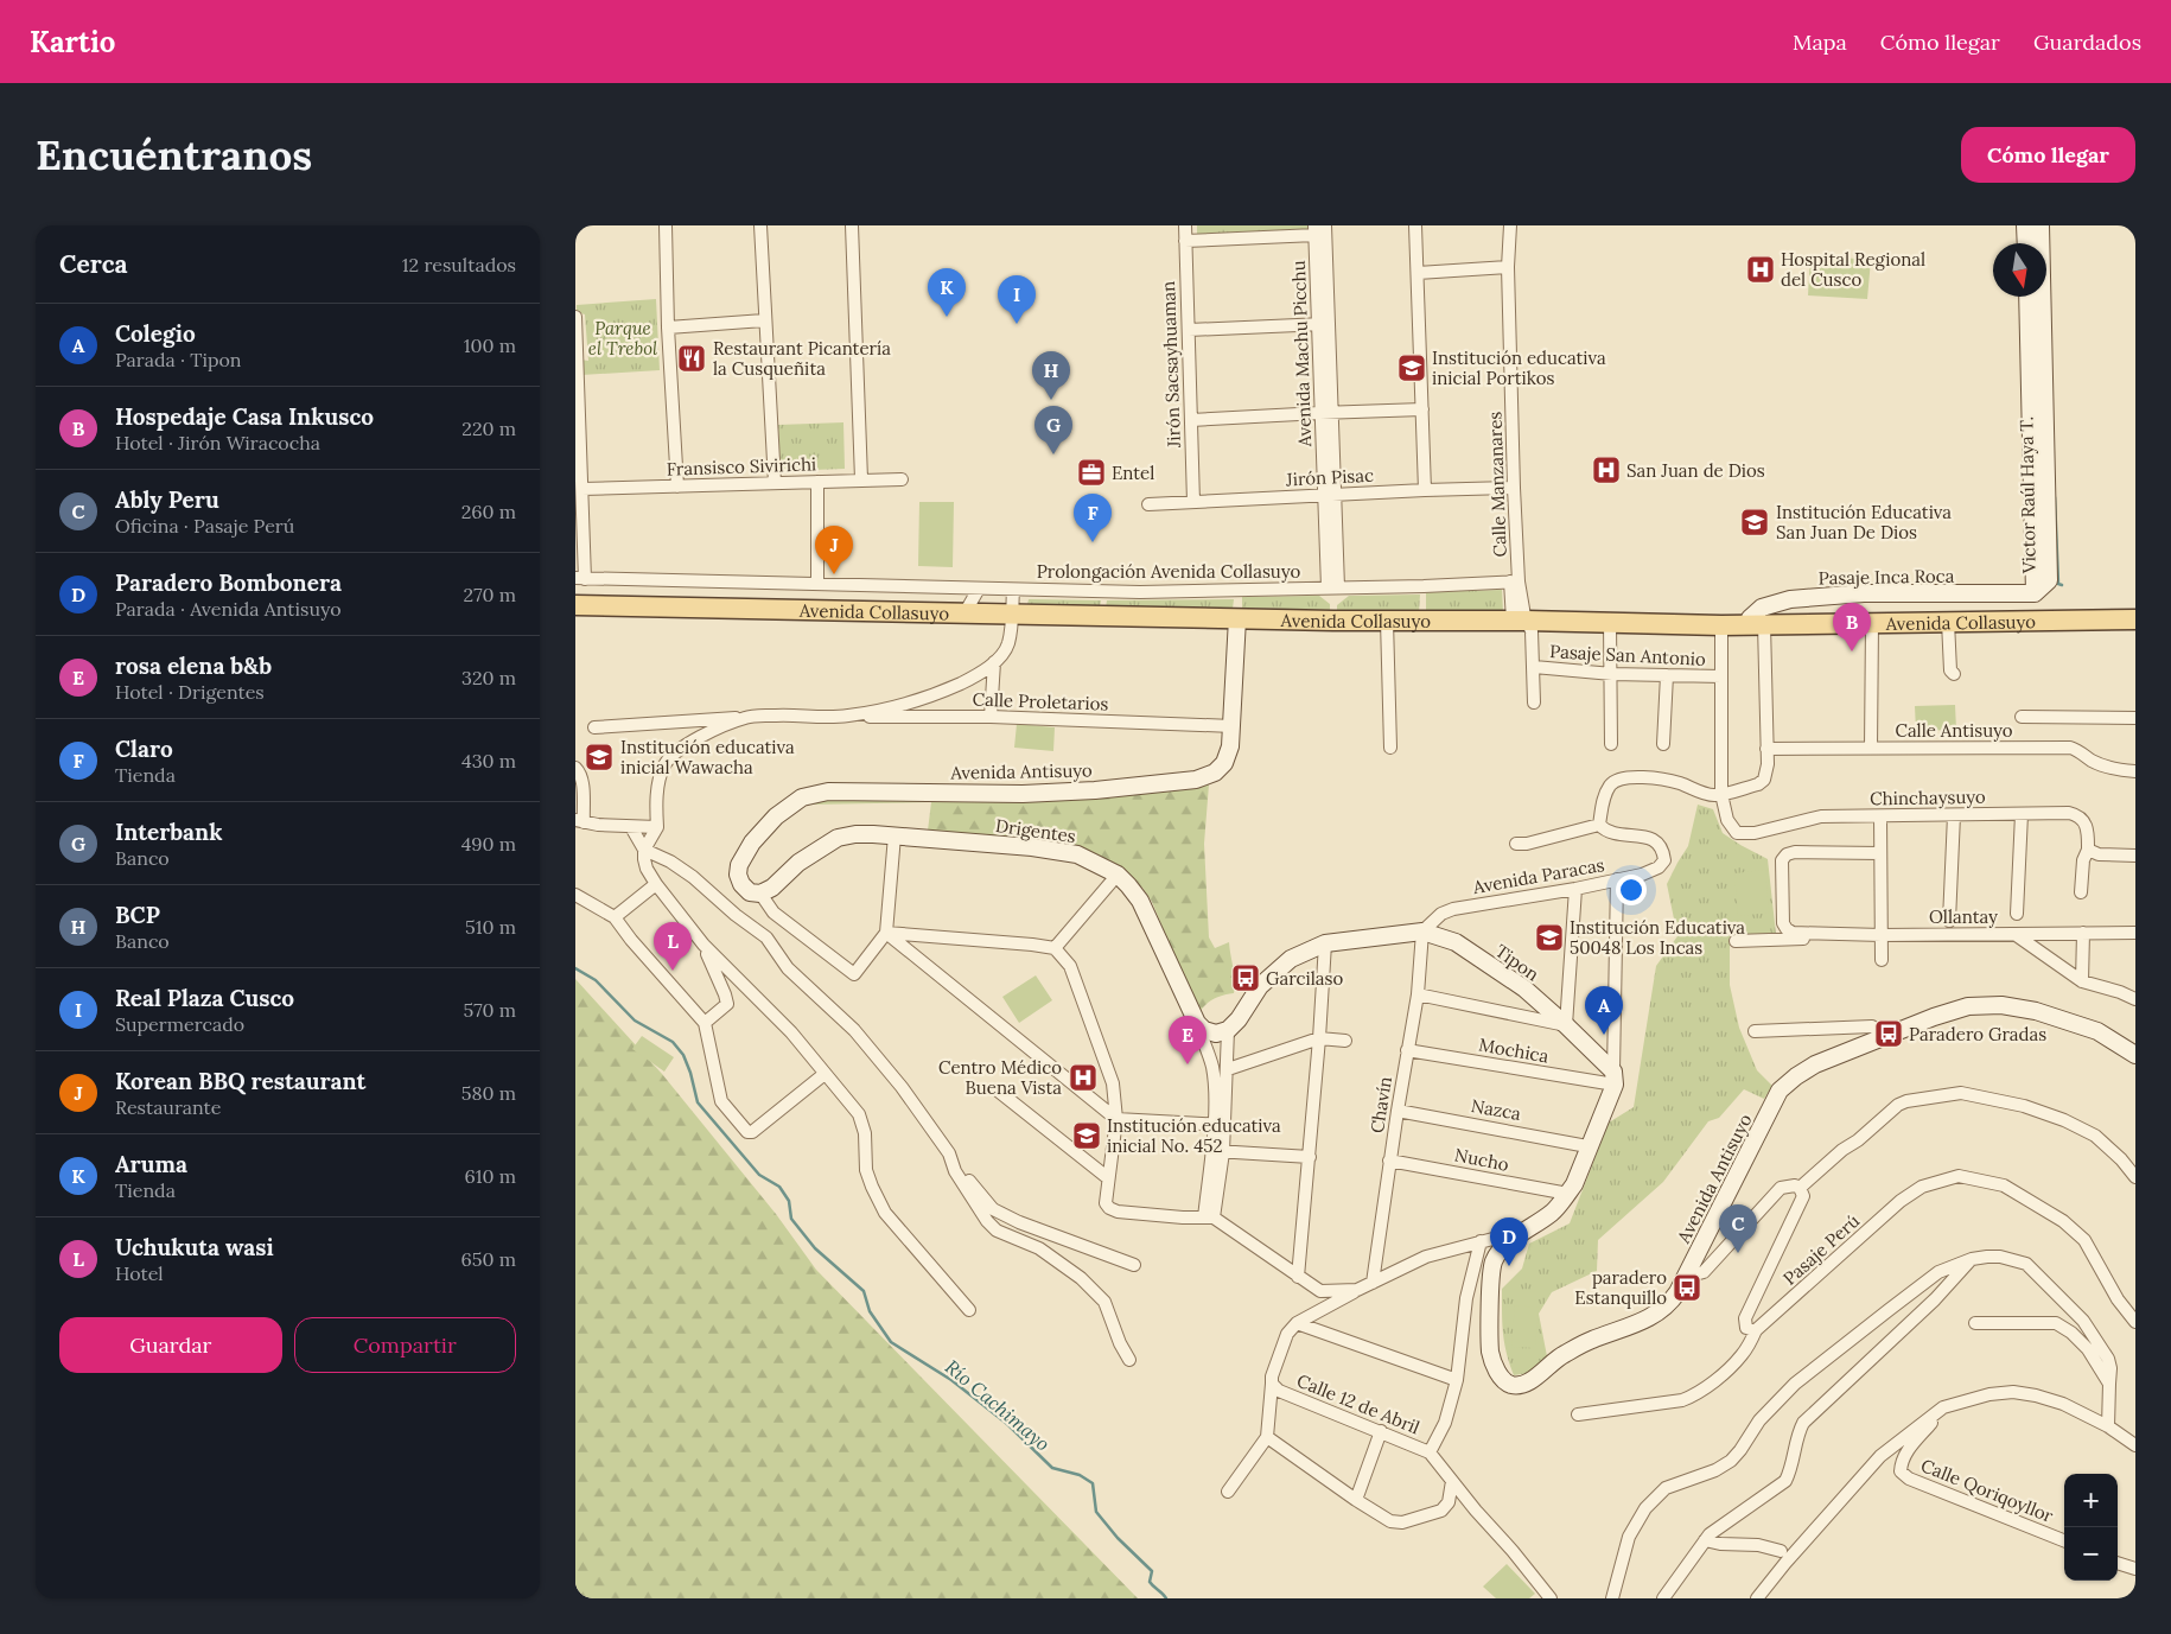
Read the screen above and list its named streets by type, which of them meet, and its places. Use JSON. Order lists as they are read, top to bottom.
{
  "streets": {
    "main road": ["Avenida Collasuyo"],
    "street": [
      "Avenida Machu Picchu",
      "Jirón Sacsayhuaman",
      "Fransisco Sivirichi",
      "Jirón Pisac",
      "Calle Manzanares",
      "Victor Raúl Haya T.",
      "Prolongación Avenida Collasuyo",
      "Pasaje Inca Roca",
      "Pasaje San Antonio",
      "Calle Proletarios",
      "Calle Antisuyo",
      "Avenida Antisuyo",
      "Chinchaysuyo",
      "Drigentes",
      "Avenida Paracas",
      "Ollantay",
      "Tipon",
      "Mochica",
      "Chavín",
      "Nazca",
      "Nucho",
      "Pasaje Perú",
      "Calle 12 de Abril",
      "Calle Qoriqoyllor"
    ]
  },
  "crossings": [
    ["Avenida Machu Picchu", "Jirón Pisac"],
    ["Avenida Machu Picchu", "Prolongación Avenida Collasuyo"],
    ["Jirón Sacsayhuaman", "Jirón Pisac"],
    ["Jirón Pisac", "Calle Manzanares"],
    ["Calle Manzanares", "Prolongación Avenida Collasuyo"],
    ["Calle Manzanares", "Avenida Collasuyo"],
    ["Calle Manzanares", "Pasaje San Antonio"],
    ["Victor Raúl Haya T.", "Pasaje Inca Roca"],
    ["Pasaje Inca Roca", "Avenida Collasuyo"],
    ["Avenida Collasuyo", "Avenida Antisuyo"],
    ["Calle Proletarios", "Avenida Antisuyo"],
    ["Avenida Antisuyo", "Drigentes"],
    ["Avenida Paracas", "Tipon"],
    ["Avenida Paracas", "Chavín"],
    ["Tipon", "Mochica"],
    ["Tipon", "Chavín"],
    ["Mochica", "Chavín"],
    ["Chavín", "Nazca"],
    ["Chavín", "Nucho"]
  ],
  "water": ["Río Cachimayo"],
  "parks": ["Parque el Trebol"],
  "places": {
    "hospital": ["Hospital Regional del Cusco", "San Juan de Dios", "Centro Médico Buena Vista"],
    "restaurant": ["Restaurant Picantería la Cusqueñita"],
    "school or university": [
      "Institución educativa inicial Portikos",
      "Institución Educativa San Juan De Dios",
      "Institución educativa inicial Wawacha",
      "Institución Educativa 50048 Los Incas",
      "Institución educativa inicial No. 452"
    ],
    "office": ["Entel"],
    "bus stop": ["Garcilaso", "Paradero Gradas", "paradero Estanquillo"]
  },
  "north": "bottom",
  "page": {
    "header": "Kartio",
    "nav": ["Mapa", "Cómo llegar", "Guardados"],
    "buttons": [
      "Cómo llegar",
      ["Guardar", "Compartir"]
    ],
    "title": "Encuéntranos",
    "heading": ["Cerca", "12 resultados"],
    "pins": [
      "K",
      "I",
      "H",
      "G",
      "F",
      "J",
      "B",
      "L",
      "A",
      "E",
      "C",
      "D"
    ],
    "list": [
      {
        "mark": "A",
        "name": "Colegio",
        "note": "Parada · Tipon",
        "value": "100 m"
      },
      {
        "mark": "B",
        "name": "Hospedaje Casa Inkusco",
        "note": "Hotel · Jirón Wiracocha",
        "value": "220 m"
      },
      {
        "mark": "C",
        "name": "Ably Peru",
        "note": "Oficina · Pasaje Perú",
        "value": "260 m"
      },
      {
        "mark": "D",
        "name": "Paradero Bombonera",
        "note": "Parada · Avenida Antisuyo",
        "value": "270 m"
      },
      {
        "mark": "E",
        "name": "rosa elena b&b",
        "note": "Hotel · Drigentes",
        "value": "320 m"
      },
      {
        "mark": "F",
        "name": "Claro",
        "note": "Tienda",
        "value": "430 m"
      },
      {
        "mark": "G",
        "name": "Interbank",
        "note": "Banco",
        "value": "490 m"
      },
      {
        "mark": "H",
        "name": "BCP",
        "note": "Banco",
        "value": "510 m"
      },
      {
        "mark": "I",
        "name": "Real Plaza Cusco",
        "note": "Supermercado",
        "value": "570 m"
      },
      {
        "mark": "J",
        "name": "Korean BBQ restaurant",
        "note": "Restaurante",
        "value": "580 m"
      },
      {
        "mark": "K",
        "name": "Aruma",
        "note": "Tienda",
        "value": "610 m"
      },
      {
        "mark": "L",
        "name": "Uchukuta wasi",
        "note": "Hotel",
        "value": "650 m"
      }
    ],
    "map_buttons": ["+", "−"]
  }
}
